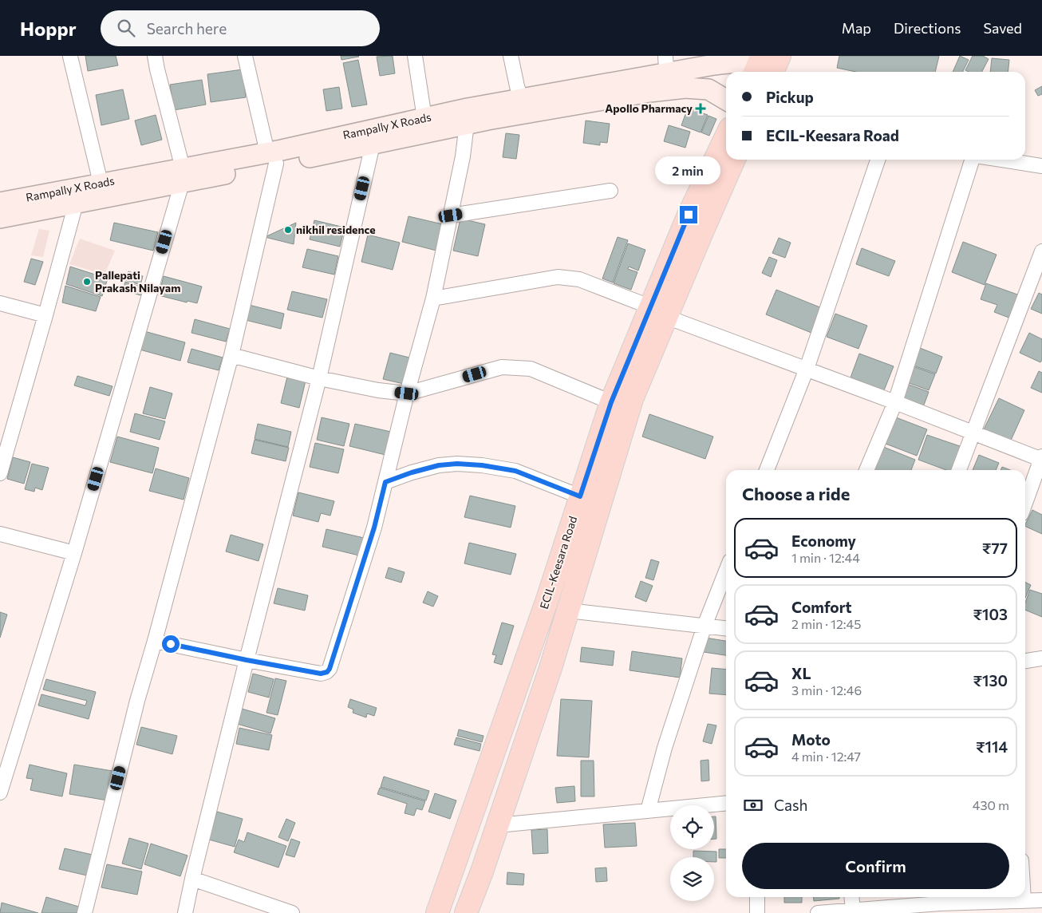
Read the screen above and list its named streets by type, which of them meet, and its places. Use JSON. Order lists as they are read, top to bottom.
{
  "streets": {
    "main road": ["Rampally X Roads", "ECIL-Keesara Road"]
  },
  "places": {
    "health": ["Apollo Pharmacy"],
    "other": ["nikhil residence", "Pallepati Prakash Nilayam"]
  },
  "page": {
    "header": "Hoppr",
    "search": "Search here",
    "nav": ["Map", "Directions", "Saved"],
    "banner": ["Pickup", "ECIL-Keesara Road"],
    "bubble": "2 min",
    "heading": "Choose a ride",
    "list": [
      {
        "name": "Economy",
        "note": "1 min · 12:44",
        "value": "₹77"
      },
      {
        "name": "Comfort",
        "note": "2 min · 12:45",
        "value": "₹103"
      },
      {
        "name": "XL",
        "note": "3 min · 12:46",
        "value": "₹130"
      },
      {
        "name": "Moto",
        "note": "4 min · 12:47",
        "value": "₹114"
      }
    ],
    "pay": ["Cash", "430 m"],
    "buttons": "Confirm"
  }
}
